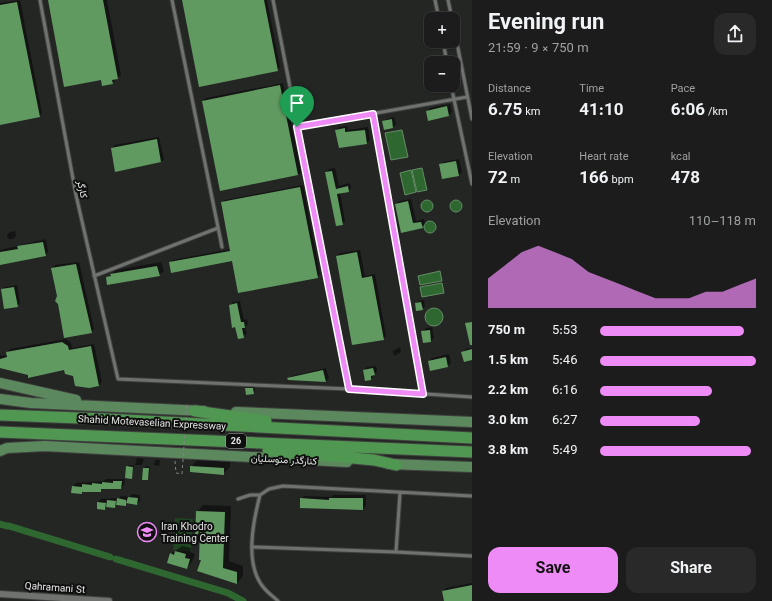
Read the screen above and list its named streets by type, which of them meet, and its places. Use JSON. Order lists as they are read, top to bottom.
{
  "streets": {
    "highway": ["Shahid Motevaselian Expressway", "26"],
    "main road": ["کنارگذر متوسلیان"],
    "street": ["Qahramani St"],
    "lane": ["کارگر"]
  },
  "places": {
    "school or university": ["Iran Khodro Training Center"]
  },
  "page": {
    "heading": ["Evening run", "21:59 · 9 × 750 m"],
    "map_buttons": ["+", "−"],
    "stats": [
      ["Distance", "6.75 km"],
      ["Time", "41:10"],
      ["Pace", "6:06 /km"],
      ["Elevation", "72 m"],
      ["Heart rate", "166 bpm"],
      ["kcal", "478"]
    ],
    "chart": ["Elevation", "110–118 m"],
    "list": [
      {
        "name": "750 m",
        "note": "5:53"
      },
      {
        "name": "1.5 km",
        "note": "5:46"
      },
      {
        "name": "2.2 km",
        "note": "6:16"
      },
      {
        "name": "3.0 km",
        "note": "6:27"
      },
      {
        "name": "3.8 km",
        "note": "5:49"
      }
    ],
    "buttons": ["Save", "Share"]
  }
}
